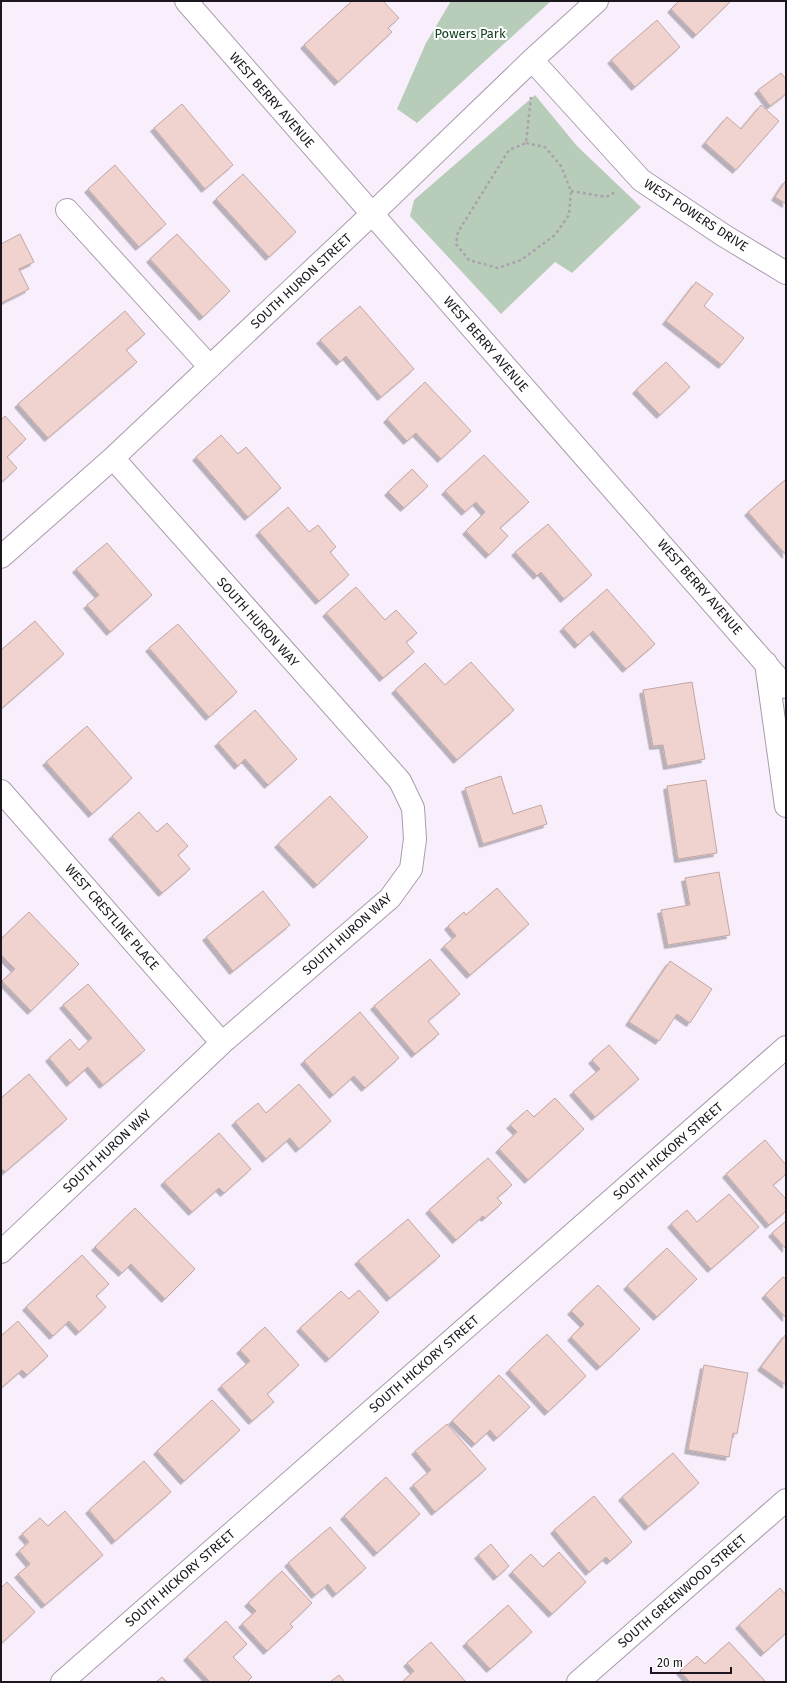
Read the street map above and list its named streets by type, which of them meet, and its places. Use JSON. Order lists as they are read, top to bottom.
{
  "streets": {
    "street": [
      "WEST BERRY AVENUE",
      "WEST POWERS DRIVE",
      "SOUTH HURON STREET",
      "SOUTH HURON WAY",
      "WEST CRESTLINE PLACE",
      "SOUTH HICKORY STREET",
      "SOUTH GREENWOOD STREET"
    ]
  },
  "crossings": [
    ["WEST BERRY AVENUE", "SOUTH HURON STREET"],
    ["WEST POWERS DRIVE", "SOUTH HURON STREET"],
    ["SOUTH HURON STREET", "SOUTH HURON WAY"],
    ["SOUTH HURON WAY", "WEST CRESTLINE PLACE"]
  ],
  "parks": ["Powers Park"],
  "scale_bar": "20 m"
}
